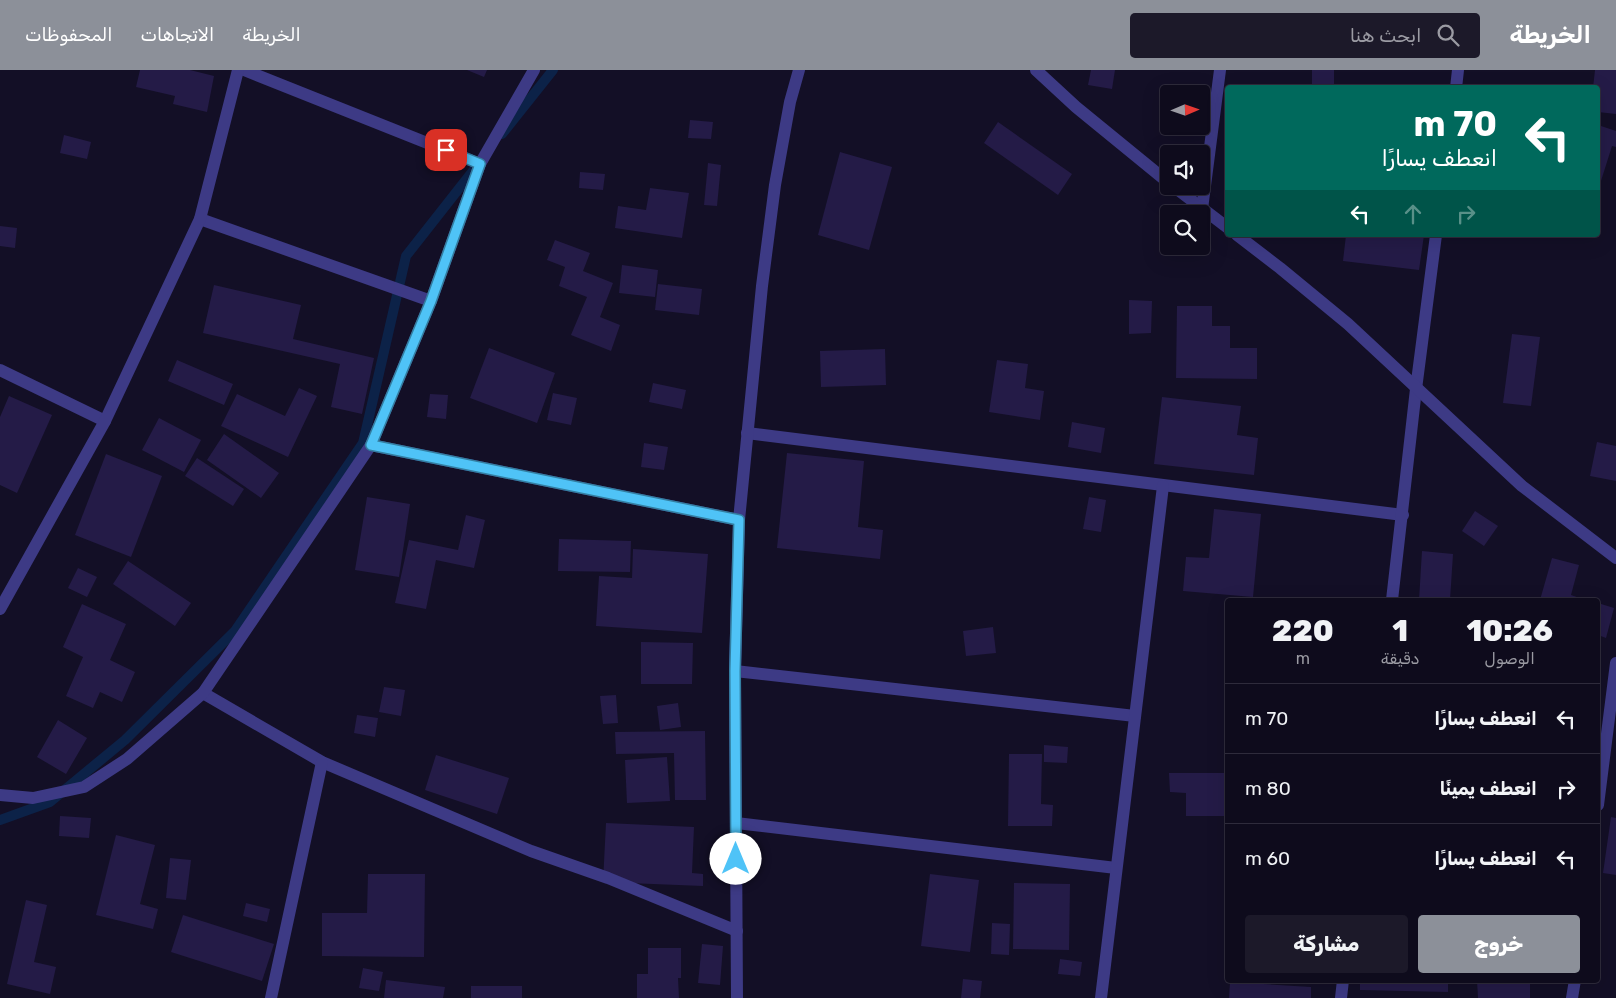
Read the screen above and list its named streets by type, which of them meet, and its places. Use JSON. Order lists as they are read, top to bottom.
{
  "north": "right",
  "page": {
    "header": "الخريطة",
    "search": "ابحث هنا",
    "nav": ["الخريطة", "الاتجاهات", "المحفوظات"],
    "turn": ["70 m", "انعطف يسارًا"],
    "eta": [
      "10:26",
      "الوصول",
      "1",
      "دقيقة",
      "220",
      "m"
    ],
    "list": [
      {
        "name": "انعطف يسارًا",
        "value": "70 m"
      },
      {
        "name": "انعطف يمينًا",
        "value": "80 m"
      },
      {
        "name": "انعطف يسارًا",
        "value": "60 m"
      }
    ],
    "buttons": ["خروج", "مشاركة"]
  }
}
